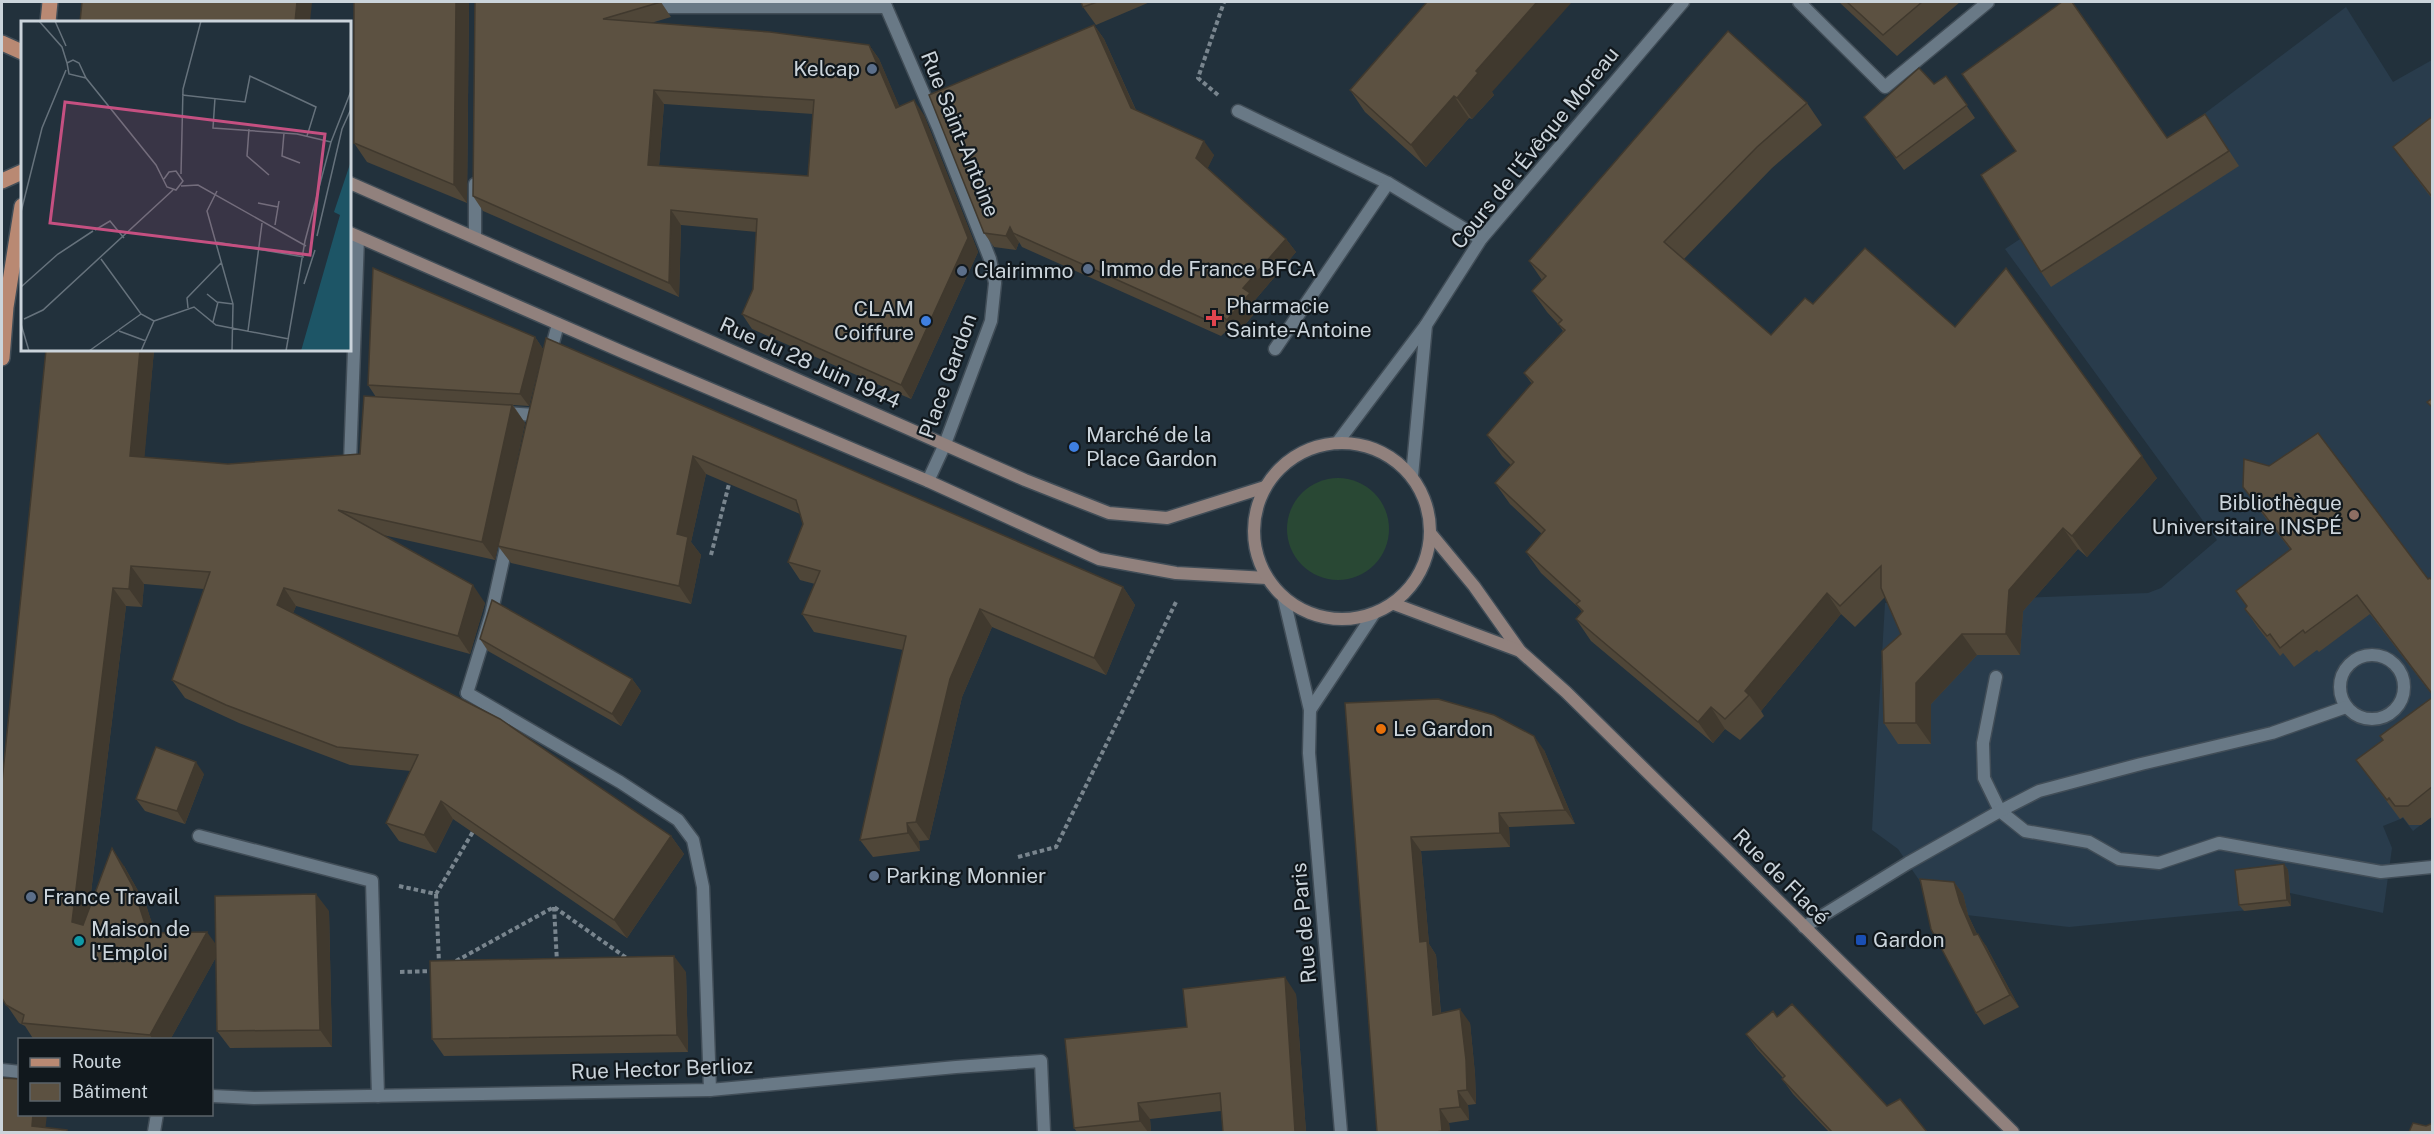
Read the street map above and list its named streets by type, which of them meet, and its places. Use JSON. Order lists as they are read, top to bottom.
{
  "streets": {
    "main road": ["Rue du 28 Juin 1944", "Rue de Flacé"],
    "street": [
      "Rue Saint-Antoine",
      "Cours de l'Évêque Moreau",
      "Place Gardon",
      "Rue de Paris",
      "Rue Hector Berlioz"
    ]
  },
  "crossings": [
    ["Rue Saint-Antoine", "Place Gardon"],
    ["Cours de l'Évêque Moreau", "Rue du 28 Juin 1944"],
    ["Cours de l'Évêque Moreau", "Rue de Flacé"],
    ["Cours de l'Évêque Moreau", "Rue de Paris"],
    ["Rue du 28 Juin 1944", "Place Gardon"],
    ["Rue du 28 Juin 1944", "Rue de Flacé"],
    ["Rue du 28 Juin 1944", "Rue de Paris"],
    ["Rue de Flacé", "Rue de Paris"]
  ],
  "places": {
    "other": [
      "Kelcap",
      "Immo de France BFCA",
      "Clairimmo",
      "CLAM Coiffure",
      "Marché de la Place Gardon",
      "Bibliothèque Universitaire INSPÉ",
      "Le Gardon",
      "Parking Monnier",
      "France Travail",
      "Maison de l'Emploi"
    ],
    "health": ["Pharmacie Sainte-Antoine"],
    "transit": ["Gardon"]
  },
  "legend": ["Route", "Bâtiment"]
}
